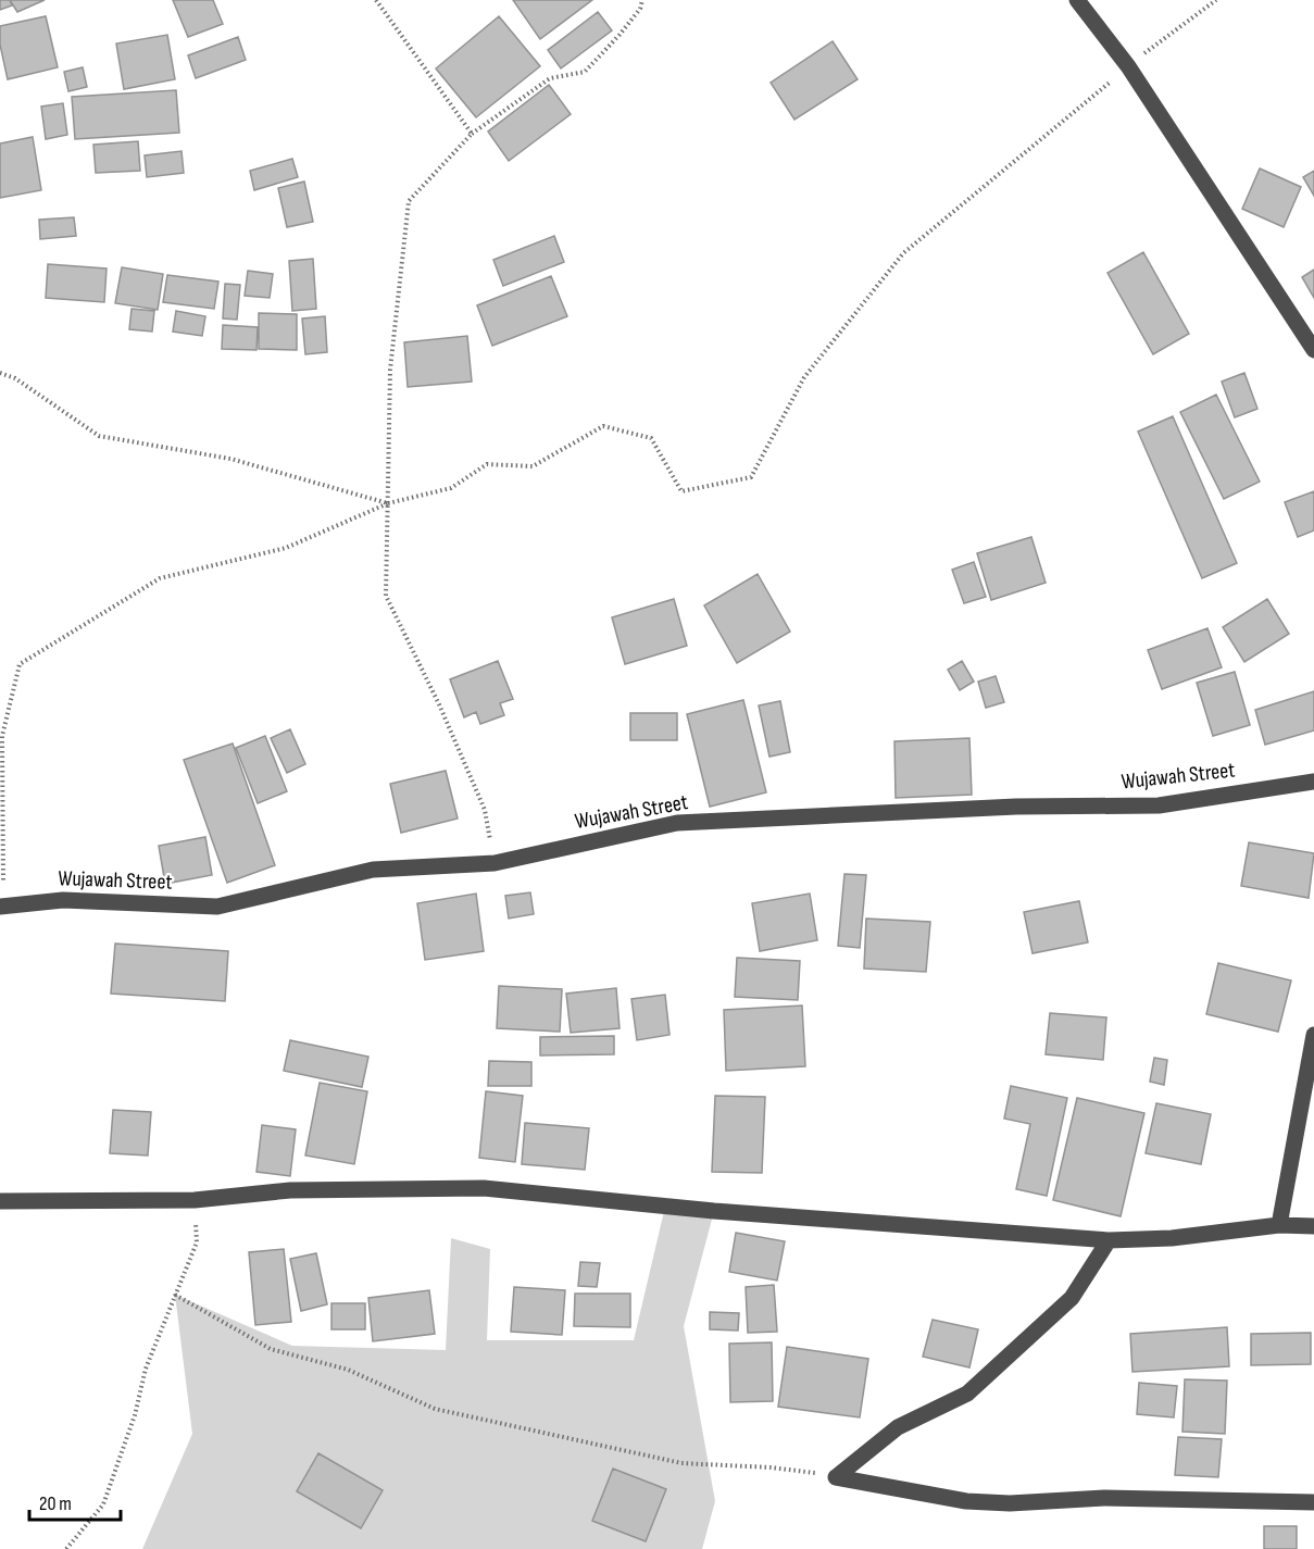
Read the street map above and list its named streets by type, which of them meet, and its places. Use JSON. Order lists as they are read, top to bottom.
{
  "streets": {
    "street": ["Wujawah Street"]
  },
  "scale_bar": "20 m"
}
